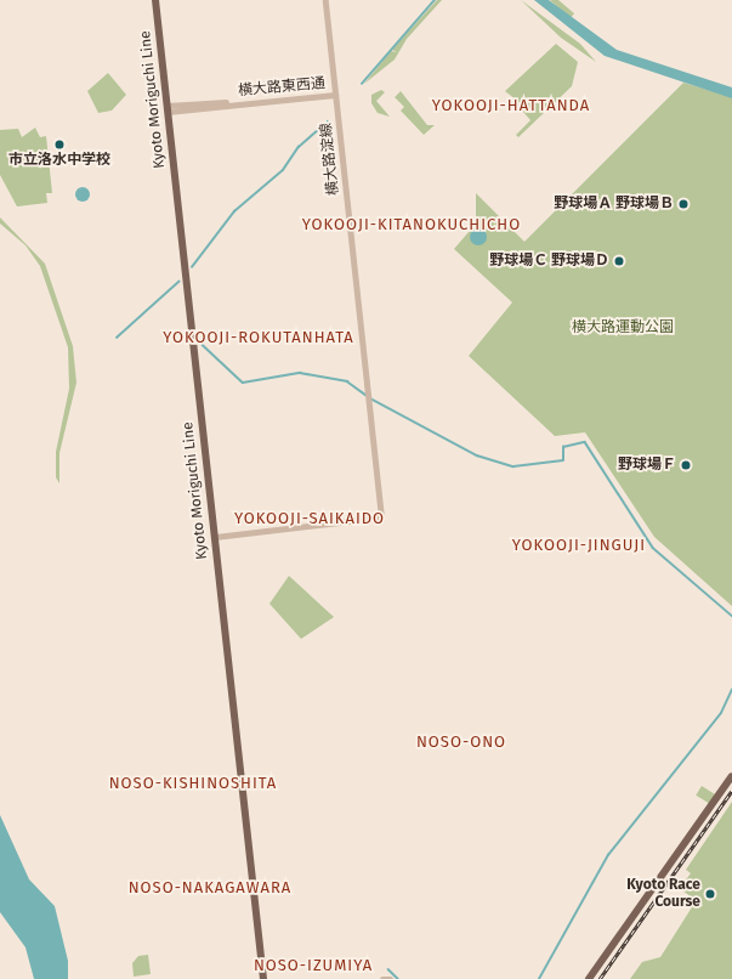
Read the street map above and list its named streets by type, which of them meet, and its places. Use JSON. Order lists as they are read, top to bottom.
{
  "streets": {
    "main road": ["Kyoto Moriguchi Line"],
    "street": ["横大路東西通", "横大路淀線"]
  },
  "crossings": [
    ["横大路東西通", "Kyoto Moriguchi Line"],
    ["横大路東西通", "横大路淀線"],
    ["Kyoto Moriguchi Line", "横大路淀線"]
  ],
  "districts": [
    "YOKOOJI-HATTANDA",
    "YOKOOJI-KITANOKUCHICHO",
    "YOKOOJI-ROKUTANHATA",
    "YOKOOJI-SAIKAIDO",
    "YOKOOJI-JINGUJI",
    "NOSO-ONO",
    "NOSO-KISHINOSHITA",
    "NOSO-NAKAGAWARA",
    "NOSO-IZUMIYA"
  ],
  "parks": ["横大路運動公園"],
  "places": [
    "市立洛水中学校",
    "野球場Ａ 野球場Ｂ",
    "野球場Ｃ 野球場Ｄ",
    "野球場Ｆ",
    "Kyoto Race Course"
  ]
}
